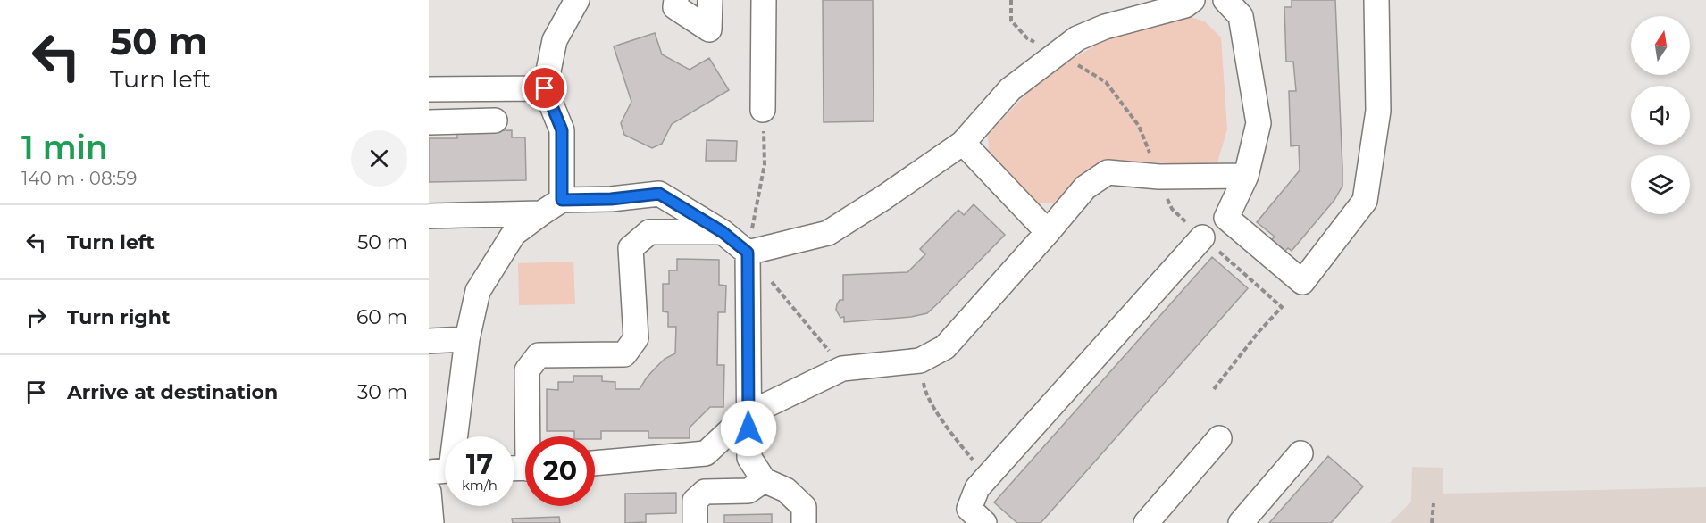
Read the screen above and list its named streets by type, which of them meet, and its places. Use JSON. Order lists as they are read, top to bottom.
{
  "north": "top",
  "page": {
    "turn": ["50 m", "Turn left"],
    "heading": ["1 min", "140 m · 08:59"],
    "list": [
      {
        "name": "Turn left",
        "value": "50 m"
      },
      {
        "name": "Turn right",
        "value": "60 m"
      },
      {
        "name": "Arrive at destination",
        "value": "30 m"
      }
    ],
    "speed": "17 km/h",
    "limit": "20"
  }
}
